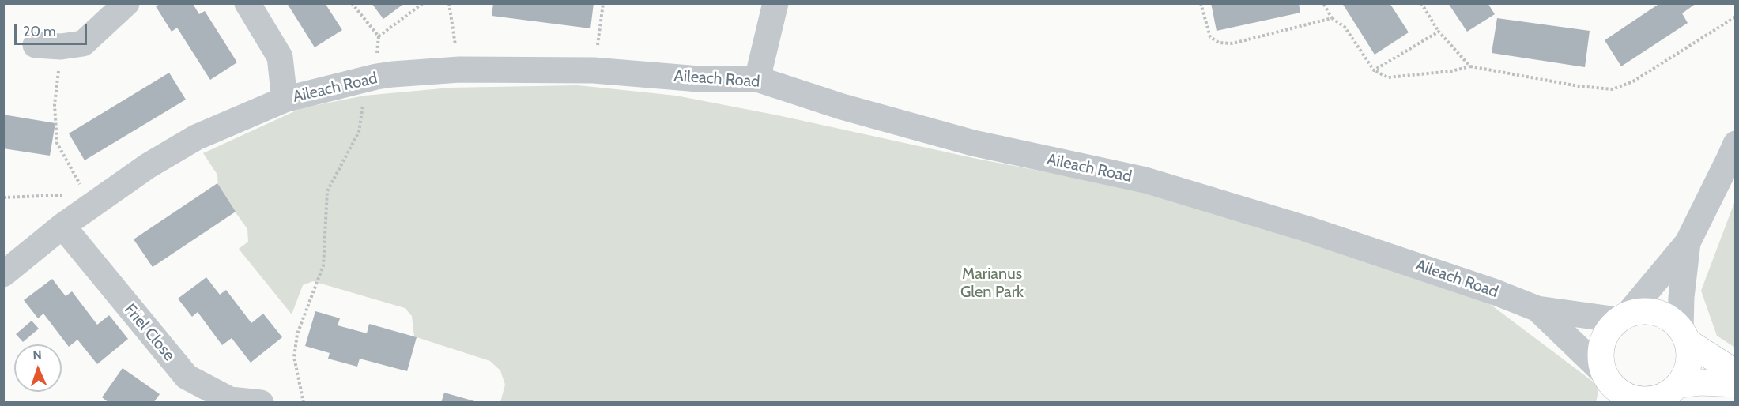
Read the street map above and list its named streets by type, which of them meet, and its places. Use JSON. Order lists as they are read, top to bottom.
{
  "streets": {
    "street": ["Aileach Road", "Friel Close"]
  },
  "crossings": [
    ["Aileach Road", "Friel Close"]
  ],
  "parks": ["Marianus Glen Park"],
  "scale_bar": "20 m",
  "north": "top"
}
